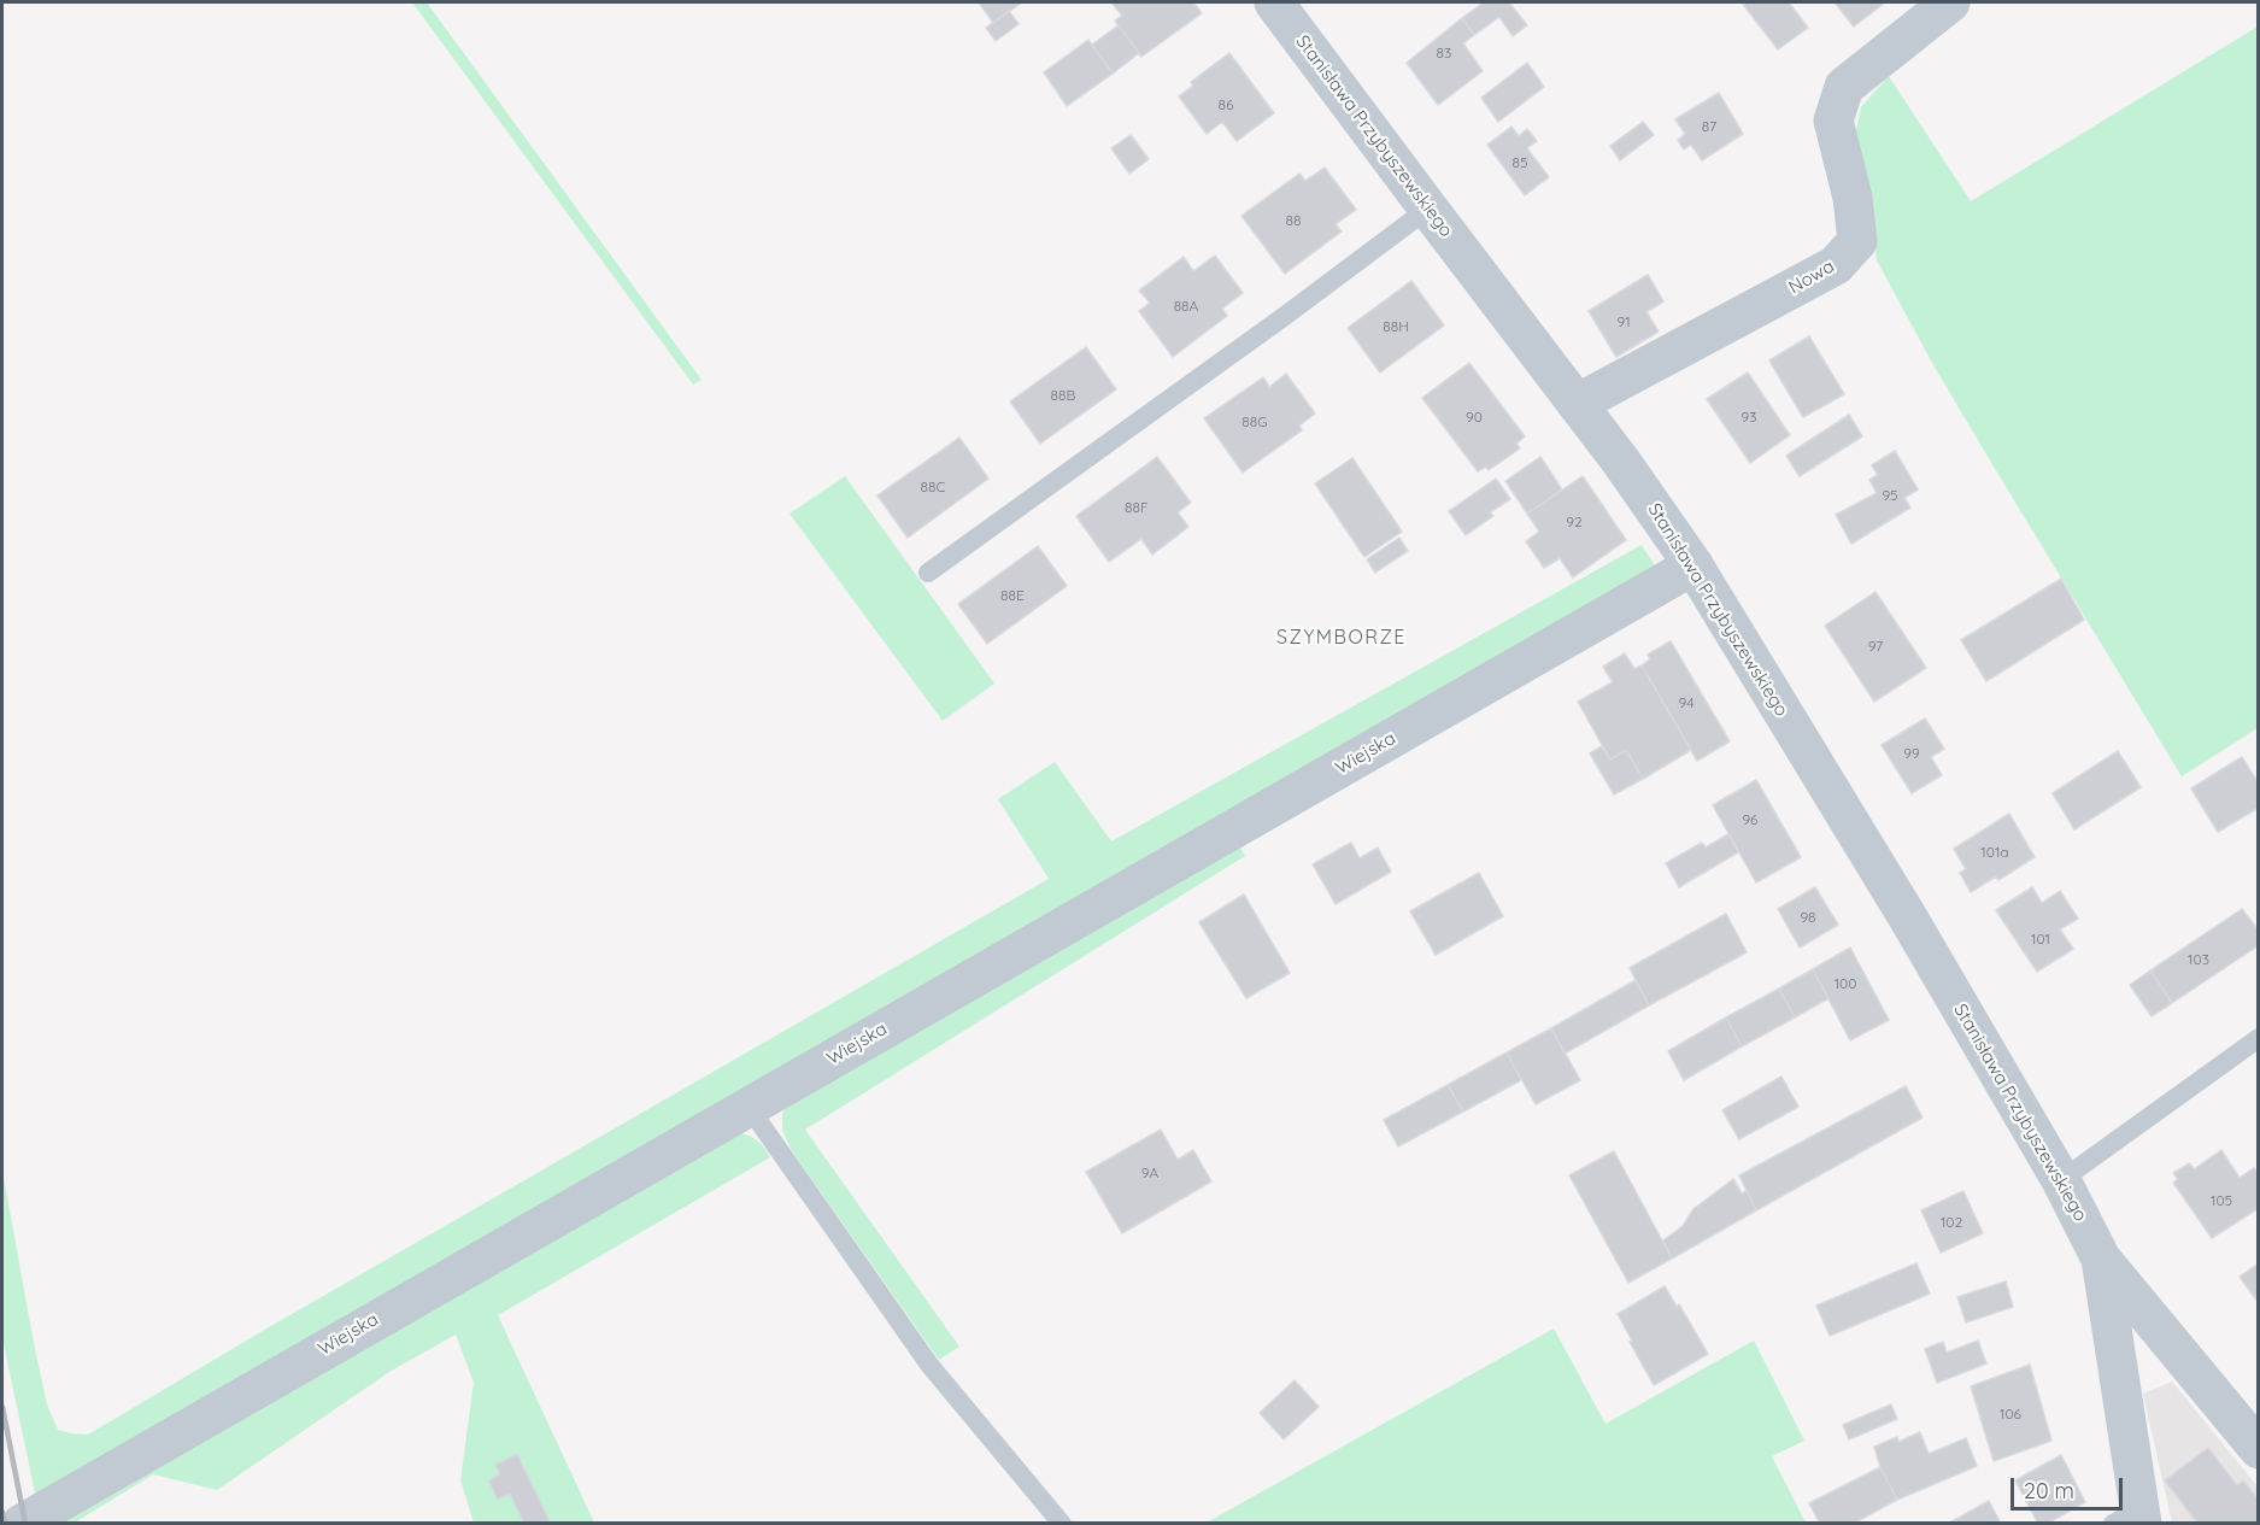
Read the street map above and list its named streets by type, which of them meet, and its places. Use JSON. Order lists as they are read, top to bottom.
{
  "streets": {
    "street": ["Stanisława Przybyszewskiego", "Nowa", "Wiejska"]
  },
  "crossings": [
    ["Stanisława Przybyszewskiego", "Nowa"],
    ["Stanisława Przybyszewskiego", "Wiejska"]
  ],
  "districts": ["SZYMBORZE"],
  "house_numbers": [
    "83",
    "86",
    "87",
    "85",
    "88",
    "88A",
    "91",
    "88H",
    "88B",
    "90",
    "93",
    "88G",
    "88C",
    "95",
    "88F",
    "92",
    "88E",
    "97",
    "94",
    "99",
    "96",
    "101a",
    "98",
    "101",
    "103",
    "100",
    "9A",
    "105",
    "102",
    "106"
  ],
  "scale_bar": "20 m"
}
